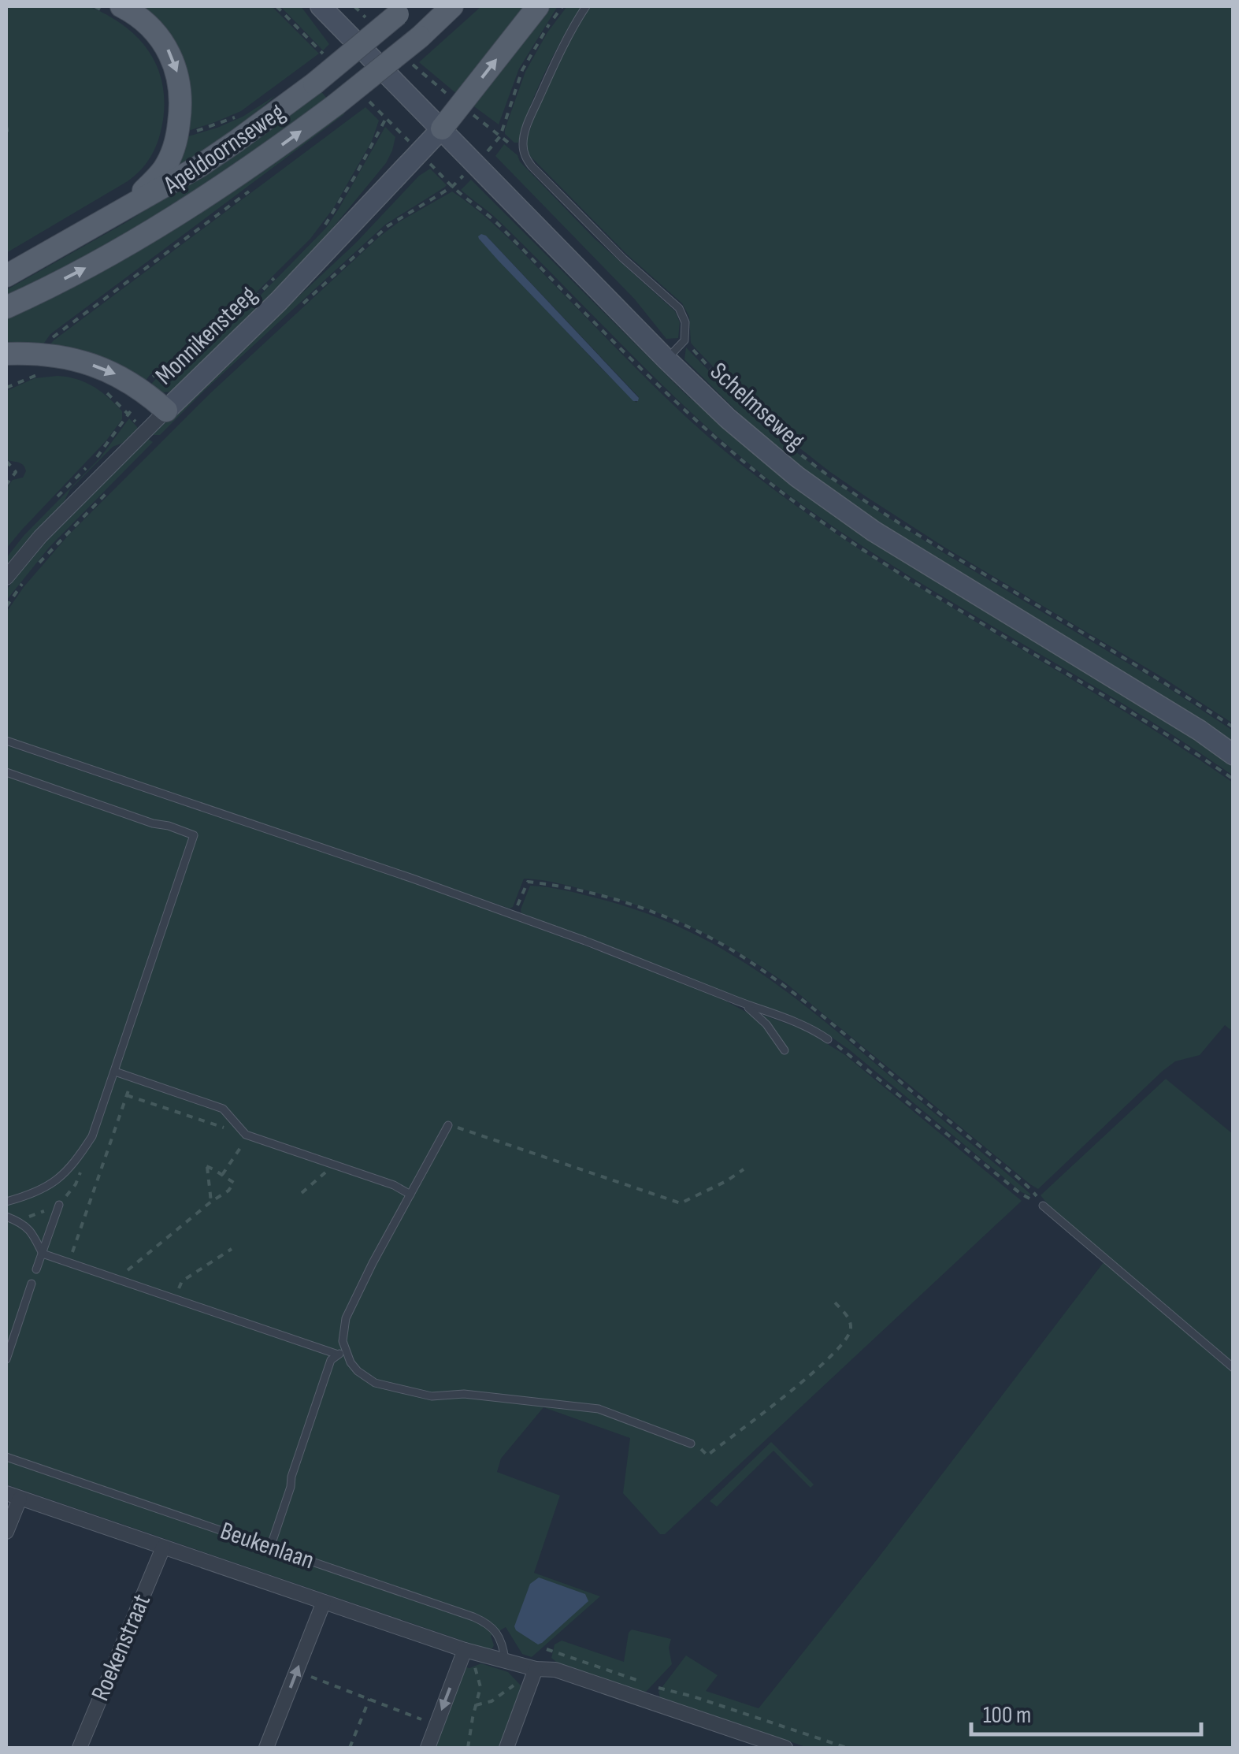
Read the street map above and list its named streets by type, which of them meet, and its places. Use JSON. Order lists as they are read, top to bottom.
{
  "streets": {
    "main road": ["Apeldoornseweg", "Monnikensteeg", "Schelmseweg"],
    "street": ["Beukenlaan", "Roekenstraat"]
  },
  "crossings": [
    ["Monnikensteeg", "Schelmseweg"],
    ["Beukenlaan", "Roekenstraat"]
  ],
  "scale_bar": "100 m"
}
